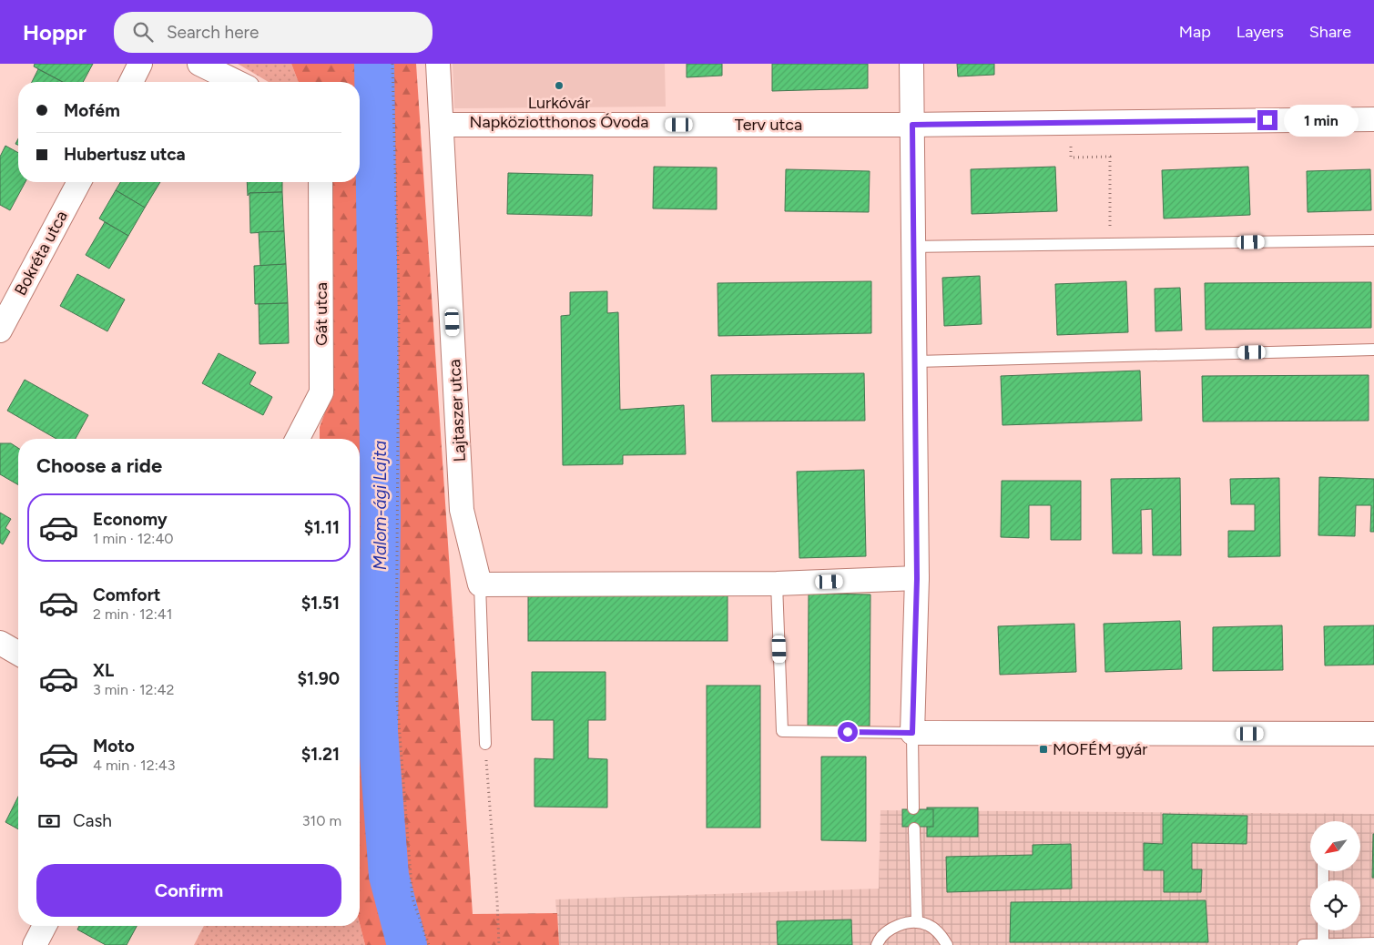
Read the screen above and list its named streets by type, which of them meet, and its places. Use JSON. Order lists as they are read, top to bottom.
{
  "streets": {
    "street": [
      "Terv utca",
      "Bokréta utca",
      "Gát utca",
      "Lajtaszer utca"
    ]
  },
  "crossings": [
    ["Terv utca", "Lajtaszer utca"]
  ],
  "water": ["Malom-ági Lajta"],
  "places": {
    "other": ["Lurkóvár Napköziotthonos Óvoda"],
    "transit": ["MOFÉM gyár"]
  },
  "north": "bottom left",
  "page": {
    "header": "Hoppr",
    "search": "Search here",
    "nav": ["Map", "Layers", "Share"],
    "banner": ["Mofém", "Hubertusz utca"],
    "bubble": "1 min",
    "heading": "Choose a ride",
    "list": [
      {
        "name": "Economy",
        "note": "1 min · 12:40",
        "value": "$1.11"
      },
      {
        "name": "Comfort",
        "note": "2 min · 12:41",
        "value": "$1.51"
      },
      {
        "name": "XL",
        "note": "3 min · 12:42",
        "value": "$1.90"
      },
      {
        "name": "Moto",
        "note": "4 min · 12:43",
        "value": "$1.21"
      }
    ],
    "pay": ["Cash", "310 m"],
    "buttons": "Confirm"
  }
}
